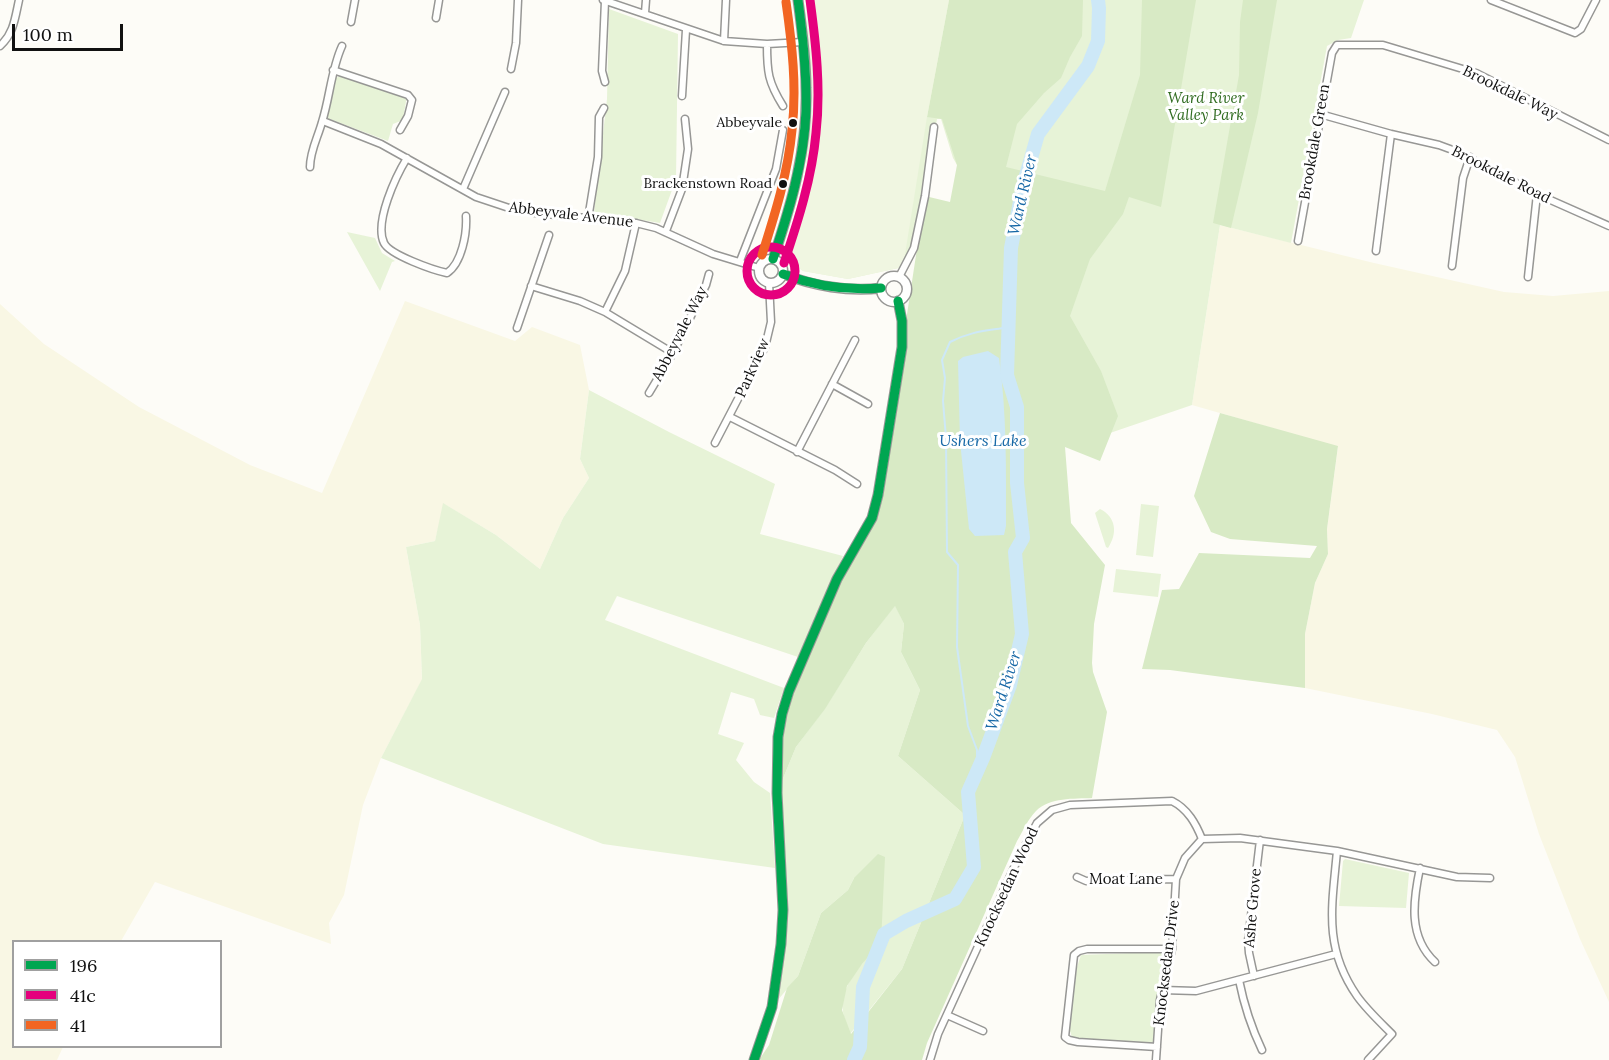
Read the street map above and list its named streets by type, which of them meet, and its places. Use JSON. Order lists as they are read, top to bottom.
{
  "streets": {
    "street": [
      "Brookdale Way",
      "Brookdale Green",
      "Brookdale Road",
      "Abbeyvale Avenue",
      "Abbeyvale Way",
      "Parkview",
      "Moat Lane",
      "Knocksedan Wood",
      "Ashe Grove",
      "Knocksedan Drive"
    ]
  },
  "crossings": [
    ["Brookdale Way", "Brookdale Green"],
    ["Brookdale Green", "Brookdale Road"],
    ["Abbeyvale Avenue", "Parkview"],
    ["Moat Lane", "Knocksedan Drive"],
    ["Knocksedan Wood", "Knocksedan Drive"]
  ],
  "water": ["Ward River", "Ushers Lake"],
  "parks": ["Ward River Valley Park"],
  "places": ["Abbeyvale", "Brackenstown Road"],
  "lines": ["transit line 196", "transit line 41c", "transit line 41"],
  "legend": ["196", "41c", "41"],
  "scale_bar": "100 m"
}
